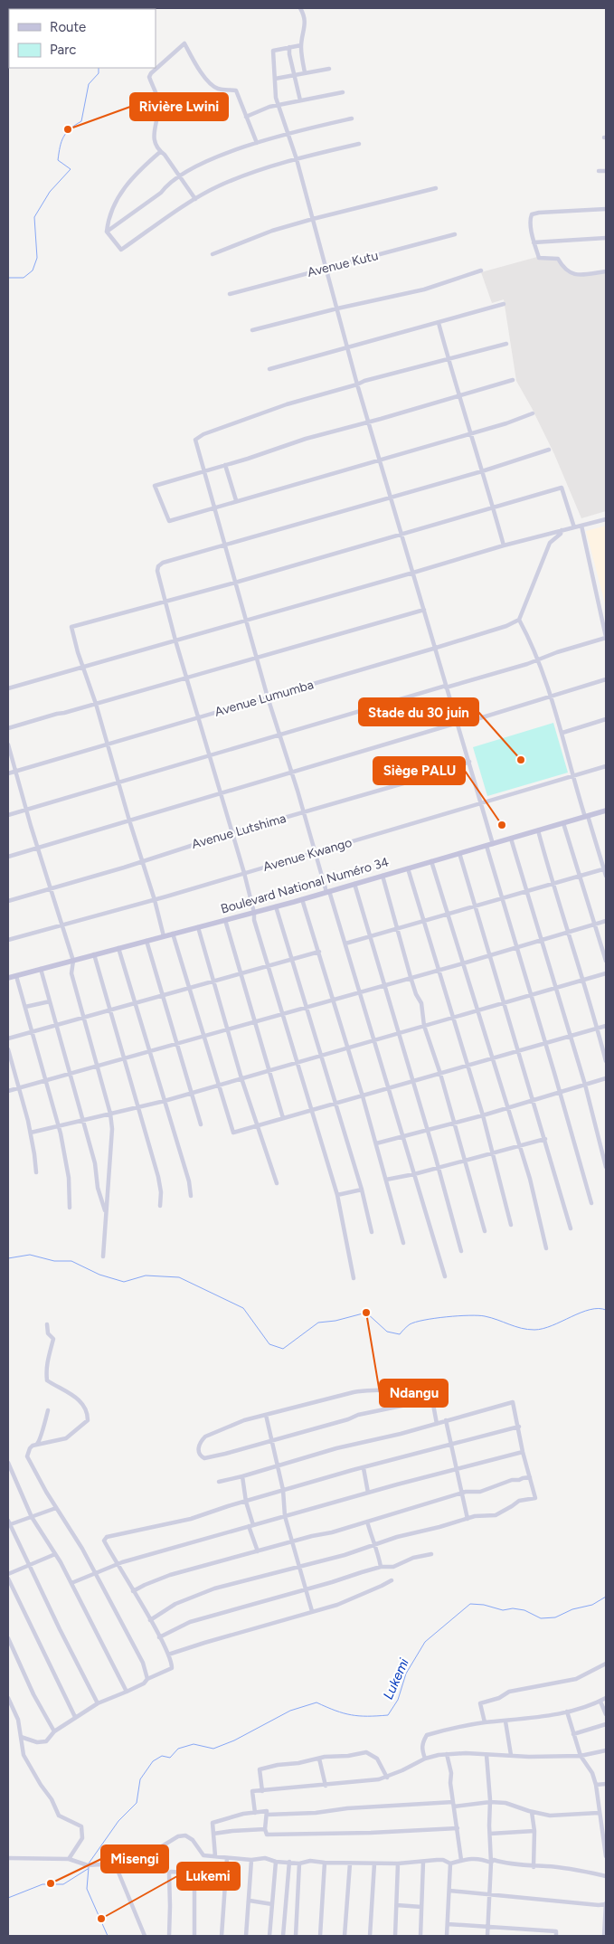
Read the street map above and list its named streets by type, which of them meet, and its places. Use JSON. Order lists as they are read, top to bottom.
{
  "streets": {
    "main road": ["Boulevard National Numéro 34"],
    "street": [
      "Avenue Kutu",
      "Avenue Lumumba",
      "Avenue Lutshima",
      "Avenue Kwango"
    ]
  },
  "water": ["Lukemi"],
  "places": [
    "Rivière Lwini",
    "Stade du 30 juin",
    "Siège PALU",
    "Ndangu",
    "Misengi",
    "Lukemi"
  ],
  "legend": ["Route", "Parc"]
}
